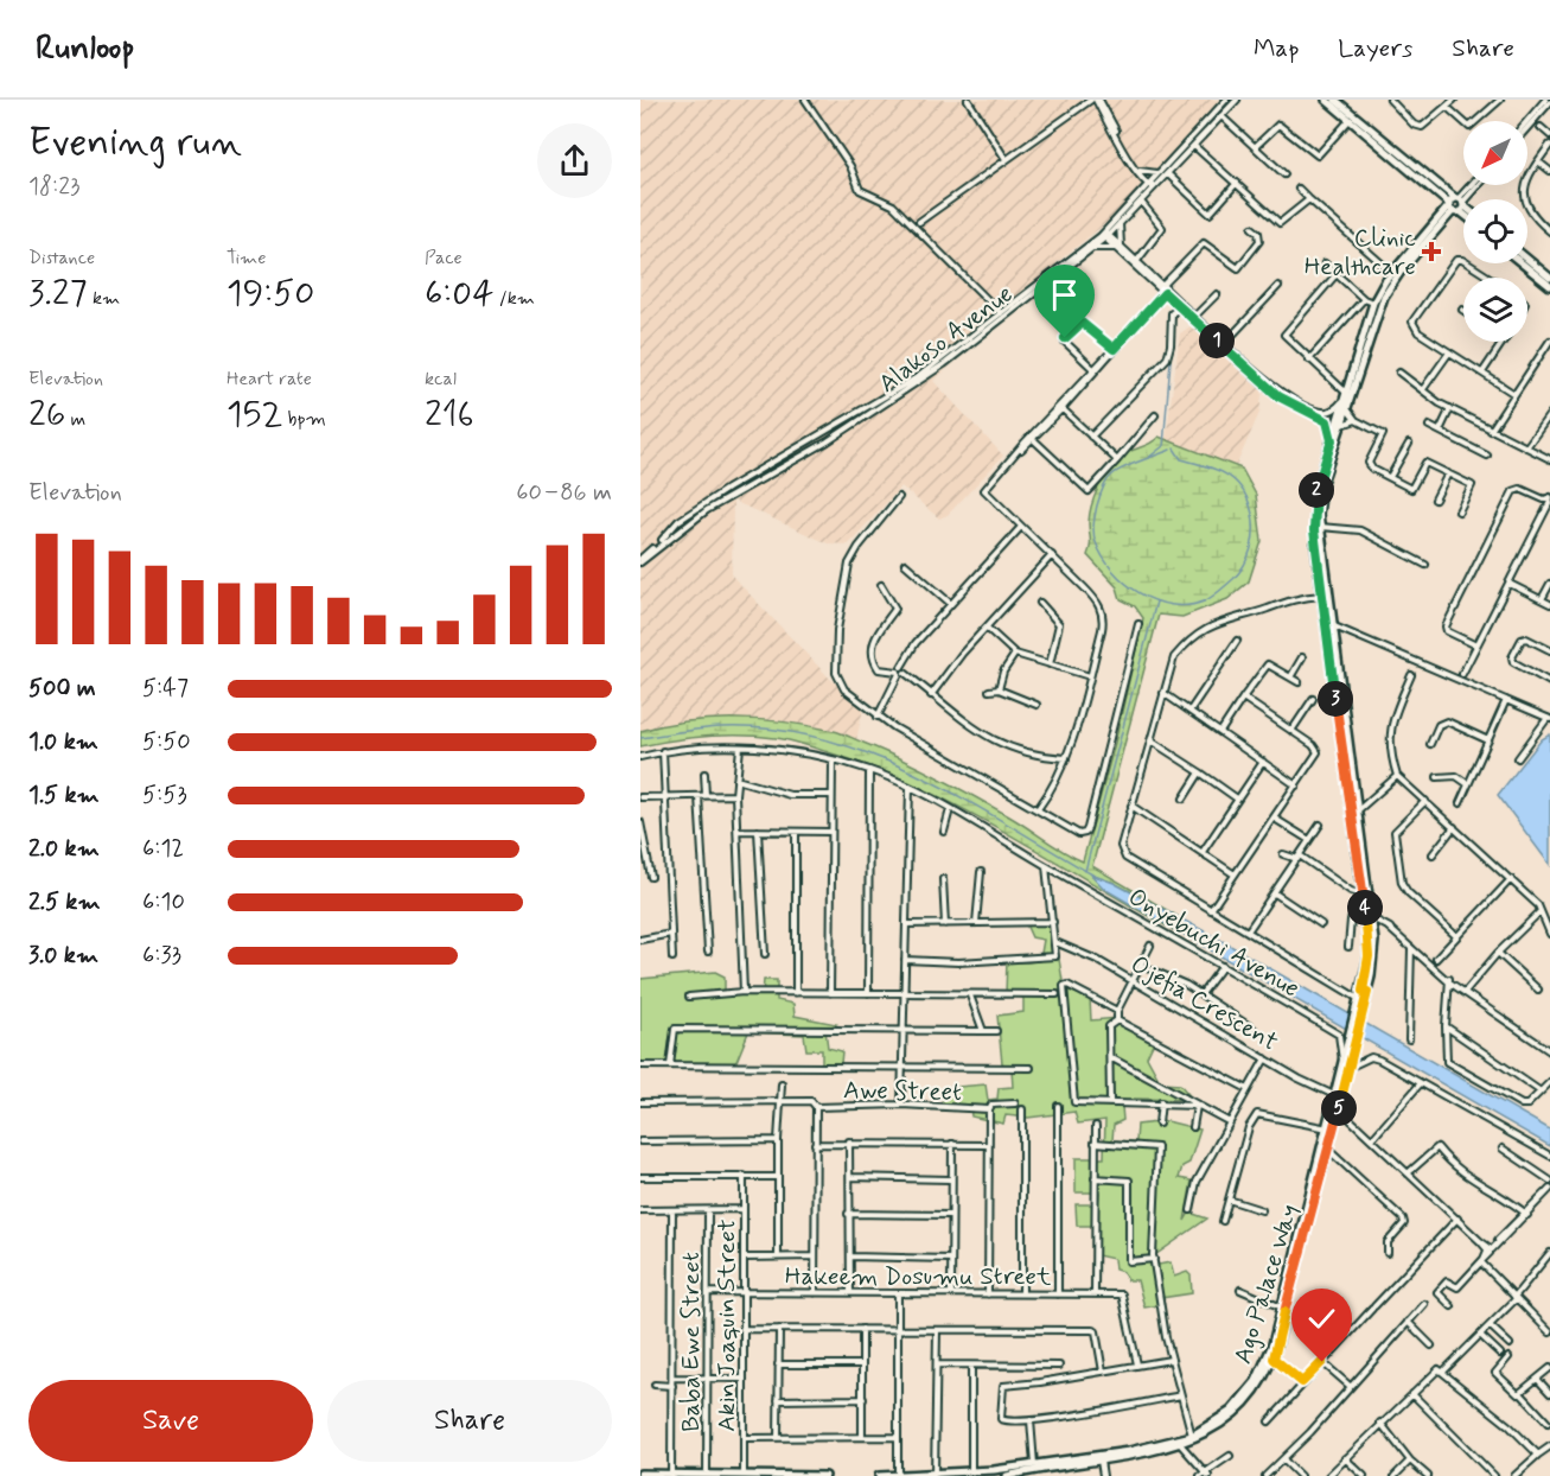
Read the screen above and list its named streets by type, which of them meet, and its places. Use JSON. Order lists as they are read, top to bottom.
{
  "streets": {
    "main road": ["Ago Palace Way"],
    "street": [
      "Alakoso Avenue",
      "Onyebuchi Avenue",
      "Ojefia Crescent",
      "Awe Street",
      "Hakeem Dosumu Street",
      "Akin Joaquin Street",
      "Baba Ewe Street"
    ]
  },
  "crossings": [
    ["Onyebuchi Avenue", "Ago Palace Way"],
    ["Ojefia Crescent", "Ago Palace Way"],
    ["Hakeem Dosumu Street", "Akin Joaquin Street"],
    ["Hakeem Dosumu Street", "Baba Ewe Street"]
  ],
  "places": {
    "health": ["Clinic Healthcare"]
  },
  "north": "bottom left",
  "page": {
    "header": "Runloop",
    "nav": ["Map", "Layers", "Share"],
    "heading": ["Evening run", "18:23"],
    "stats": [
      ["Distance", "3.27 km"],
      ["Time", "19:50"],
      ["Pace", "6:04 /km"],
      ["Elevation", "26 m"],
      ["Heart rate", "152 bpm"],
      ["kcal", "216"]
    ],
    "pins": [
      "1",
      "2",
      "3",
      "4",
      "5"
    ],
    "chart": ["Elevation", "60–86 m"],
    "list": [
      {
        "name": "500 m",
        "note": "5:47"
      },
      {
        "name": "1.0 km",
        "note": "5:50"
      },
      {
        "name": "1.5 km",
        "note": "5:53"
      },
      {
        "name": "2.0 km",
        "note": "6:12"
      },
      {
        "name": "2.5 km",
        "note": "6:10"
      },
      {
        "name": "3.0 km",
        "note": "6:33"
      }
    ],
    "buttons": ["Save", "Share"]
  }
}
